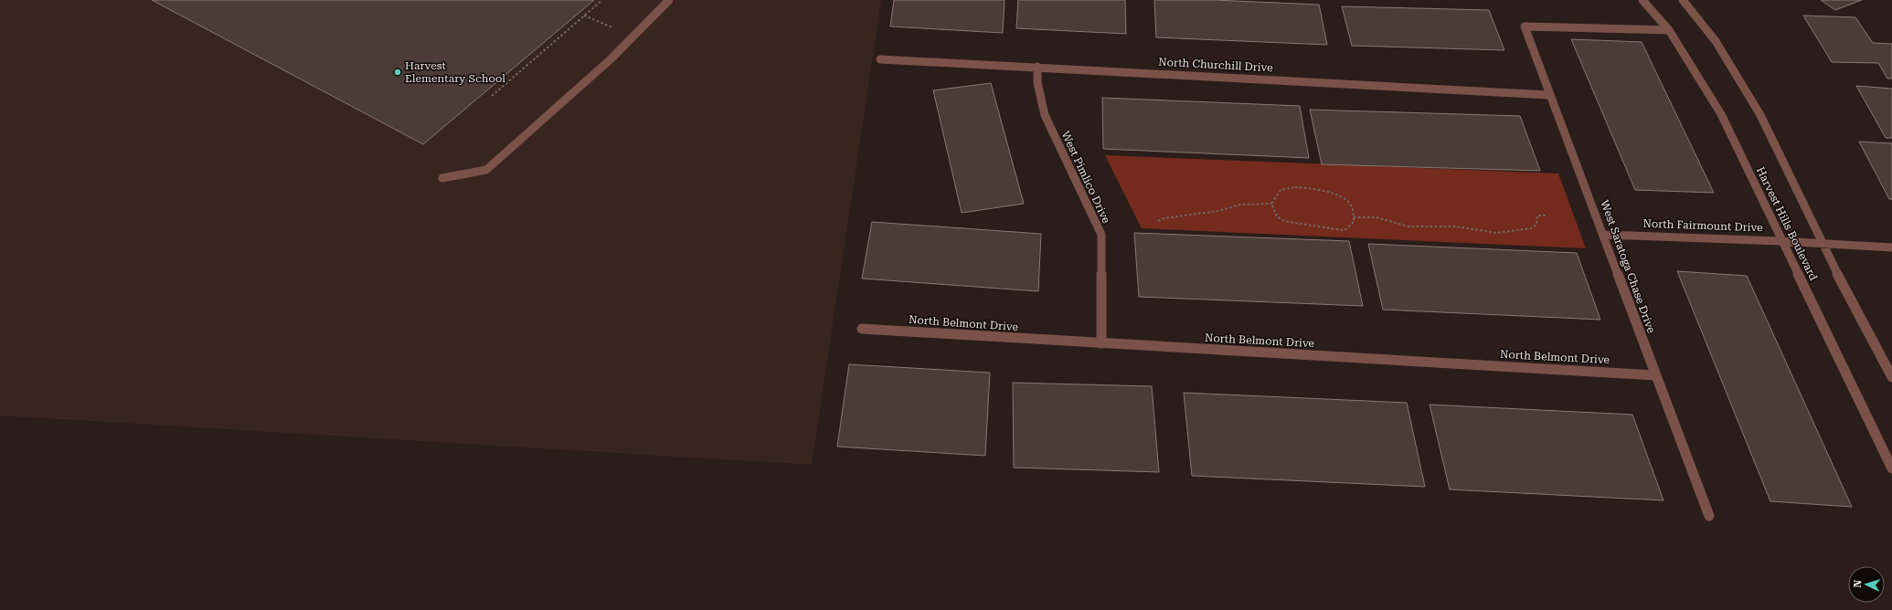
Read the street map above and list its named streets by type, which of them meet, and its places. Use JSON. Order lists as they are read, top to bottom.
{
  "streets": {
    "street": [
      "North Churchill Drive",
      "West Pimlico Drive",
      "Harvest Hills Boulevard",
      "North Fairmount Drive",
      "West Saratoga Chase Drive",
      "North Belmont Drive"
    ]
  },
  "crossings": [
    ["North Churchill Drive", "West Pimlico Drive"],
    ["North Churchill Drive", "West Saratoga Chase Drive"],
    ["West Pimlico Drive", "North Belmont Drive"],
    ["Harvest Hills Boulevard", "North Fairmount Drive"],
    ["Harvest Hills Boulevard", "West Saratoga Chase Drive"],
    ["North Fairmount Drive", "West Saratoga Chase Drive"],
    ["West Saratoga Chase Drive", "North Belmont Drive"]
  ],
  "places": ["Harvest Elementary School"],
  "north": "left"
}
